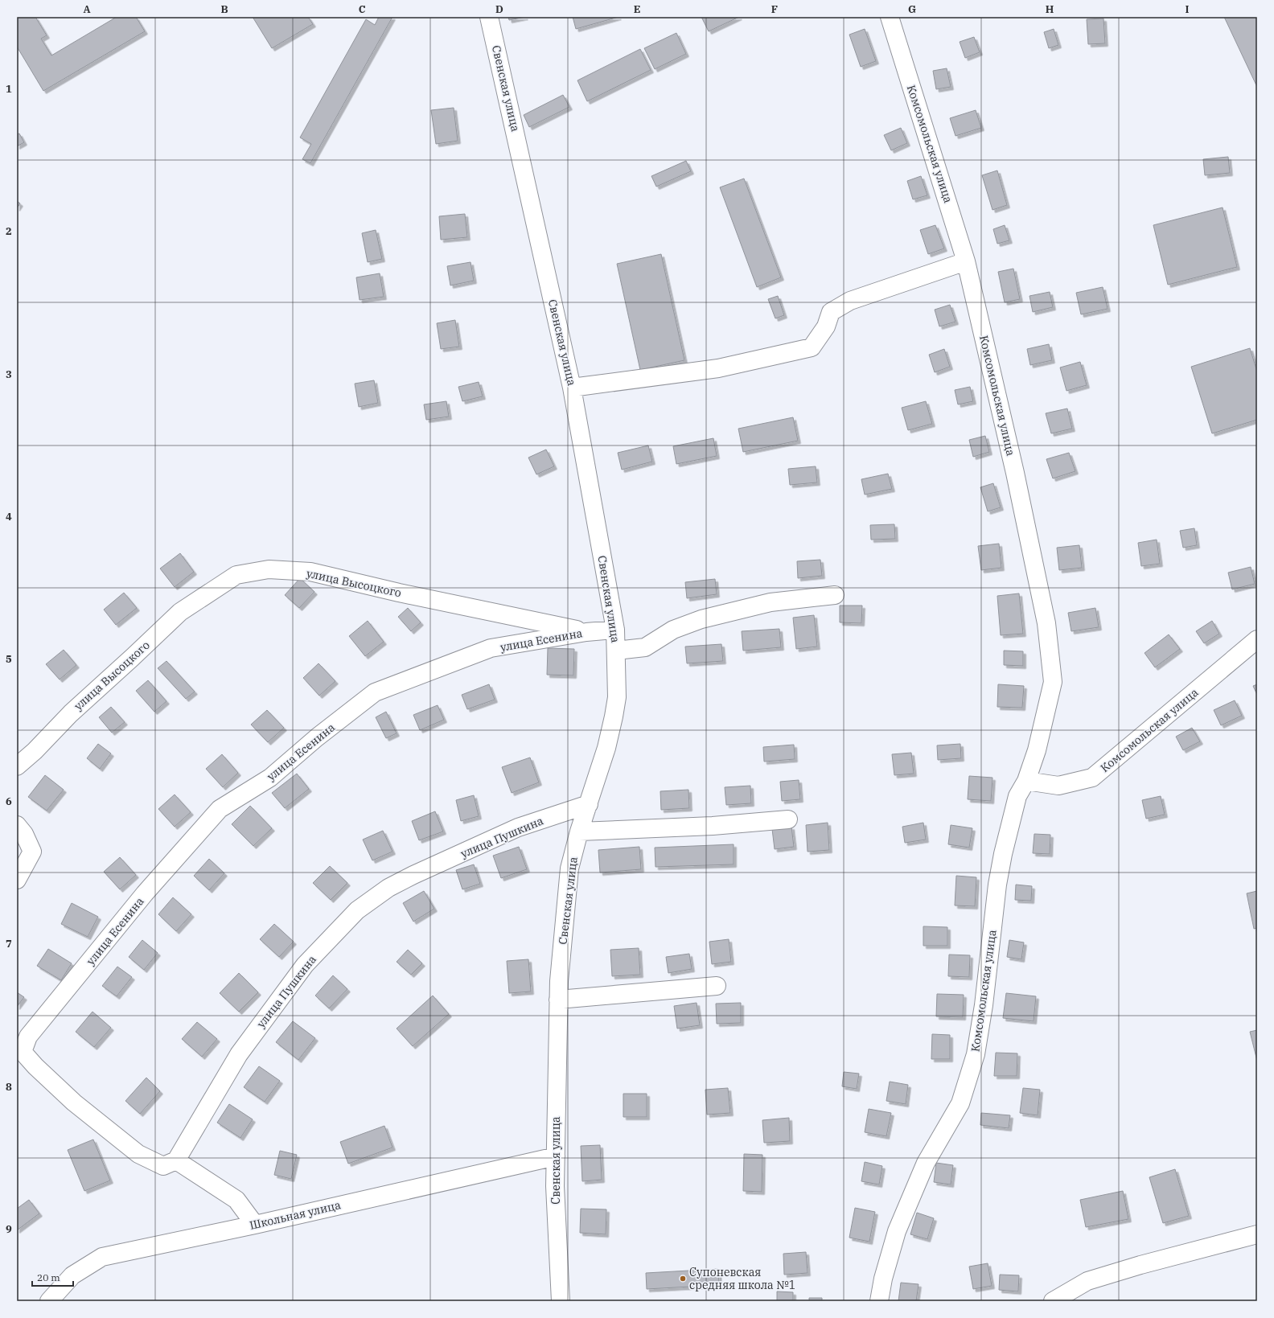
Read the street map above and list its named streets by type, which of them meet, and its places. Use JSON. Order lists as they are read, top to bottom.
{
  "streets": {
    "street": [
      "Свенская улица",
      "Комсомольская улица",
      "улица Высоцкого",
      "улица Есенина",
      "улица Пушкина",
      "Школьная улица"
    ]
  },
  "crossings": [
    ["Свенская улица", "улица Есенина"],
    ["Свенская улица", "улица Пушкина"],
    ["Свенская улица", "Школьная улица"],
    ["улица Высоцкого", "улица Есенина"],
    ["улица Есенина", "улица Пушкина"]
  ],
  "places": ["Супоневская средняя школа №1"],
  "scale_bar": "20 m",
  "grid": {
    "columns": [
      "A",
      "B",
      "C",
      "D",
      "E",
      "F",
      "G",
      "H",
      "I"
    ],
    "rows": [
      "1",
      "2",
      "3",
      "4",
      "5",
      "6",
      "7",
      "8",
      "9"
    ]
  }
}
